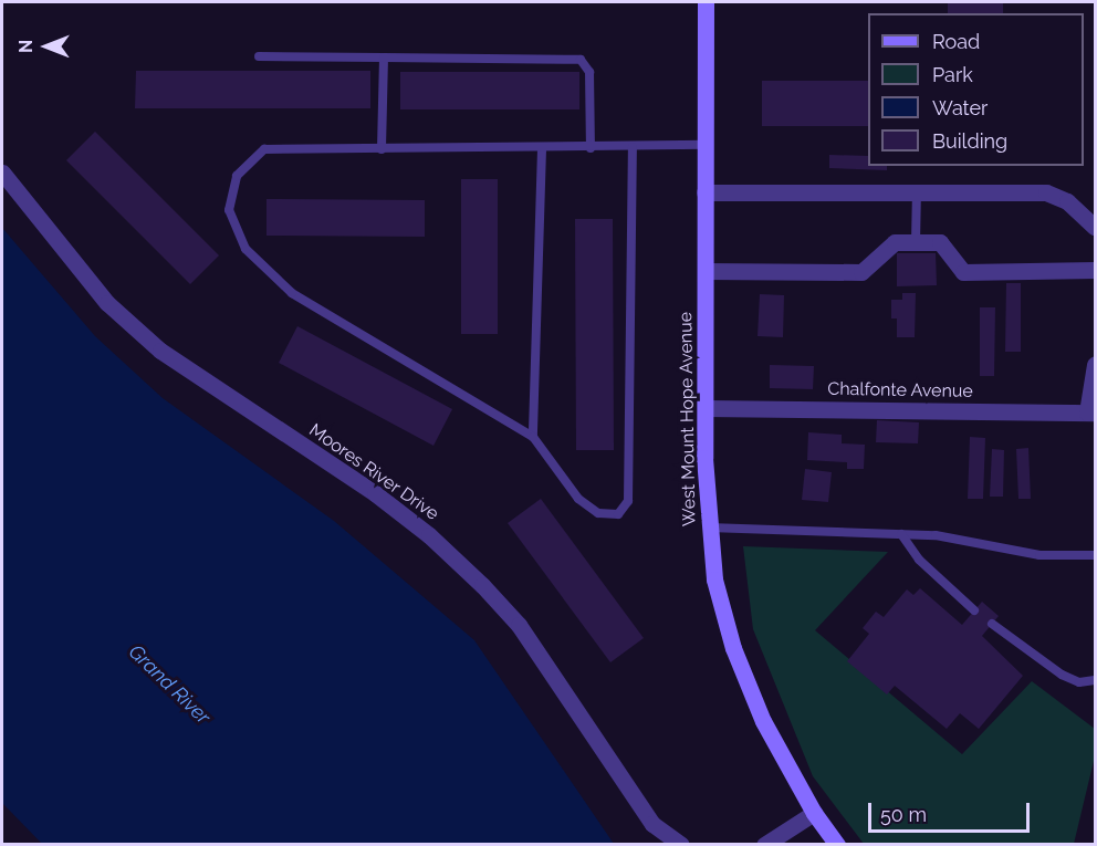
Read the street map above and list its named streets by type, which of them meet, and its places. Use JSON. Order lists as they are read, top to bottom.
{
  "streets": {
    "street": ["Chalfonte Avenue", "West Mount Hope Avenue", "Moores River Drive"]
  },
  "crossings": [
    ["Chalfonte Avenue", "West Mount Hope Avenue"]
  ],
  "water": ["Grand River"],
  "legend": [
    "Road",
    "Park",
    "Water",
    "Building"
  ],
  "scale_bar": "50 m",
  "north": "left"
}
